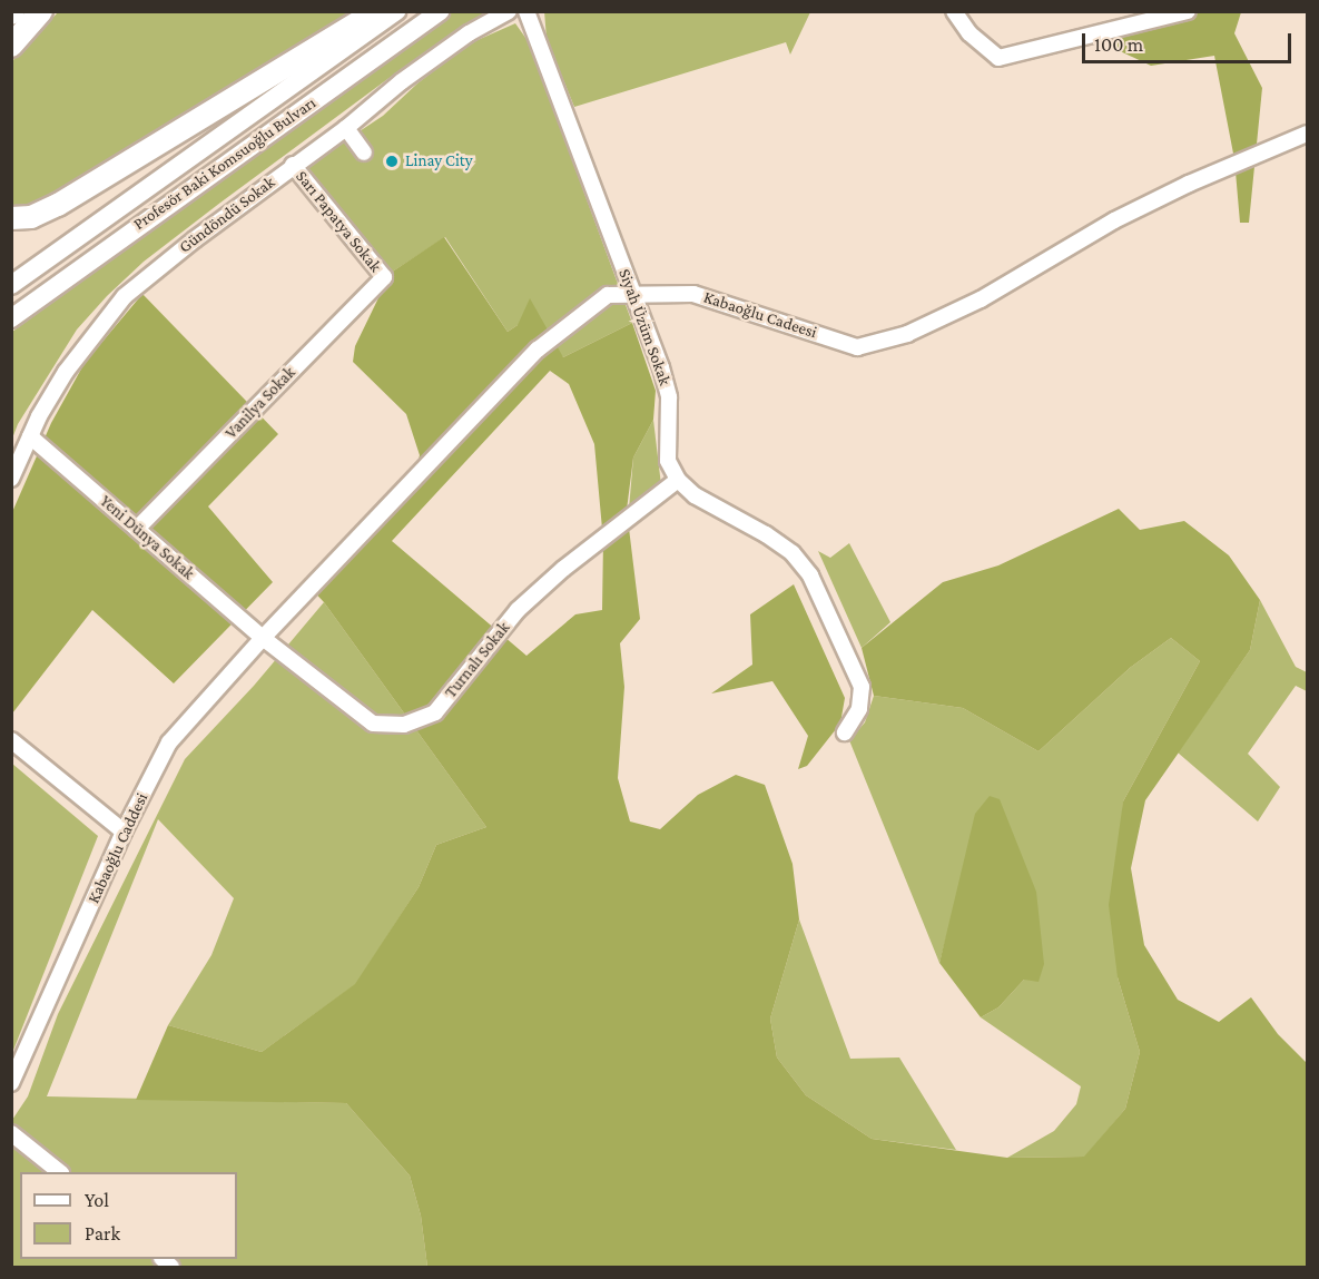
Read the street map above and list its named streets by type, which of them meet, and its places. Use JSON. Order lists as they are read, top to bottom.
{
  "streets": {
    "main road": ["Profesör Baki Komsuoğlu Bulvarı"],
    "street": [
      "Gündöndü Sokak",
      "Sarı Papatya Sokak",
      "Kabaoğlu Cadeesi",
      "Siyah Üzüm Sokak",
      "Vanilya Sokak",
      "Yeni Dünya Sokak",
      "Turnalı Sokak",
      "Kabaoğlu Caddesi"
    ]
  },
  "crossings": [
    ["Gündöndü Sokak", "Sarı Papatya Sokak"],
    ["Gündöndü Sokak", "Yeni Dünya Sokak"],
    ["Sarı Papatya Sokak", "Vanilya Sokak"],
    ["Kabaoğlu Cadeesi", "Siyah Üzüm Sokak"],
    ["Kabaoğlu Cadeesi", "Yeni Dünya Sokak"],
    ["Kabaoğlu Cadeesi", "Turnalı Sokak"],
    ["Kabaoğlu Cadeesi", "Kabaoğlu Caddesi"],
    ["Siyah Üzüm Sokak", "Turnalı Sokak"],
    ["Vanilya Sokak", "Yeni Dünya Sokak"],
    ["Yeni Dünya Sokak", "Turnalı Sokak"],
    ["Yeni Dünya Sokak", "Kabaoğlu Caddesi"],
    ["Turnalı Sokak", "Kabaoğlu Caddesi"]
  ],
  "places": ["Linay City"],
  "legend": ["Yol", "Park"],
  "scale_bar": "100 m"
}
